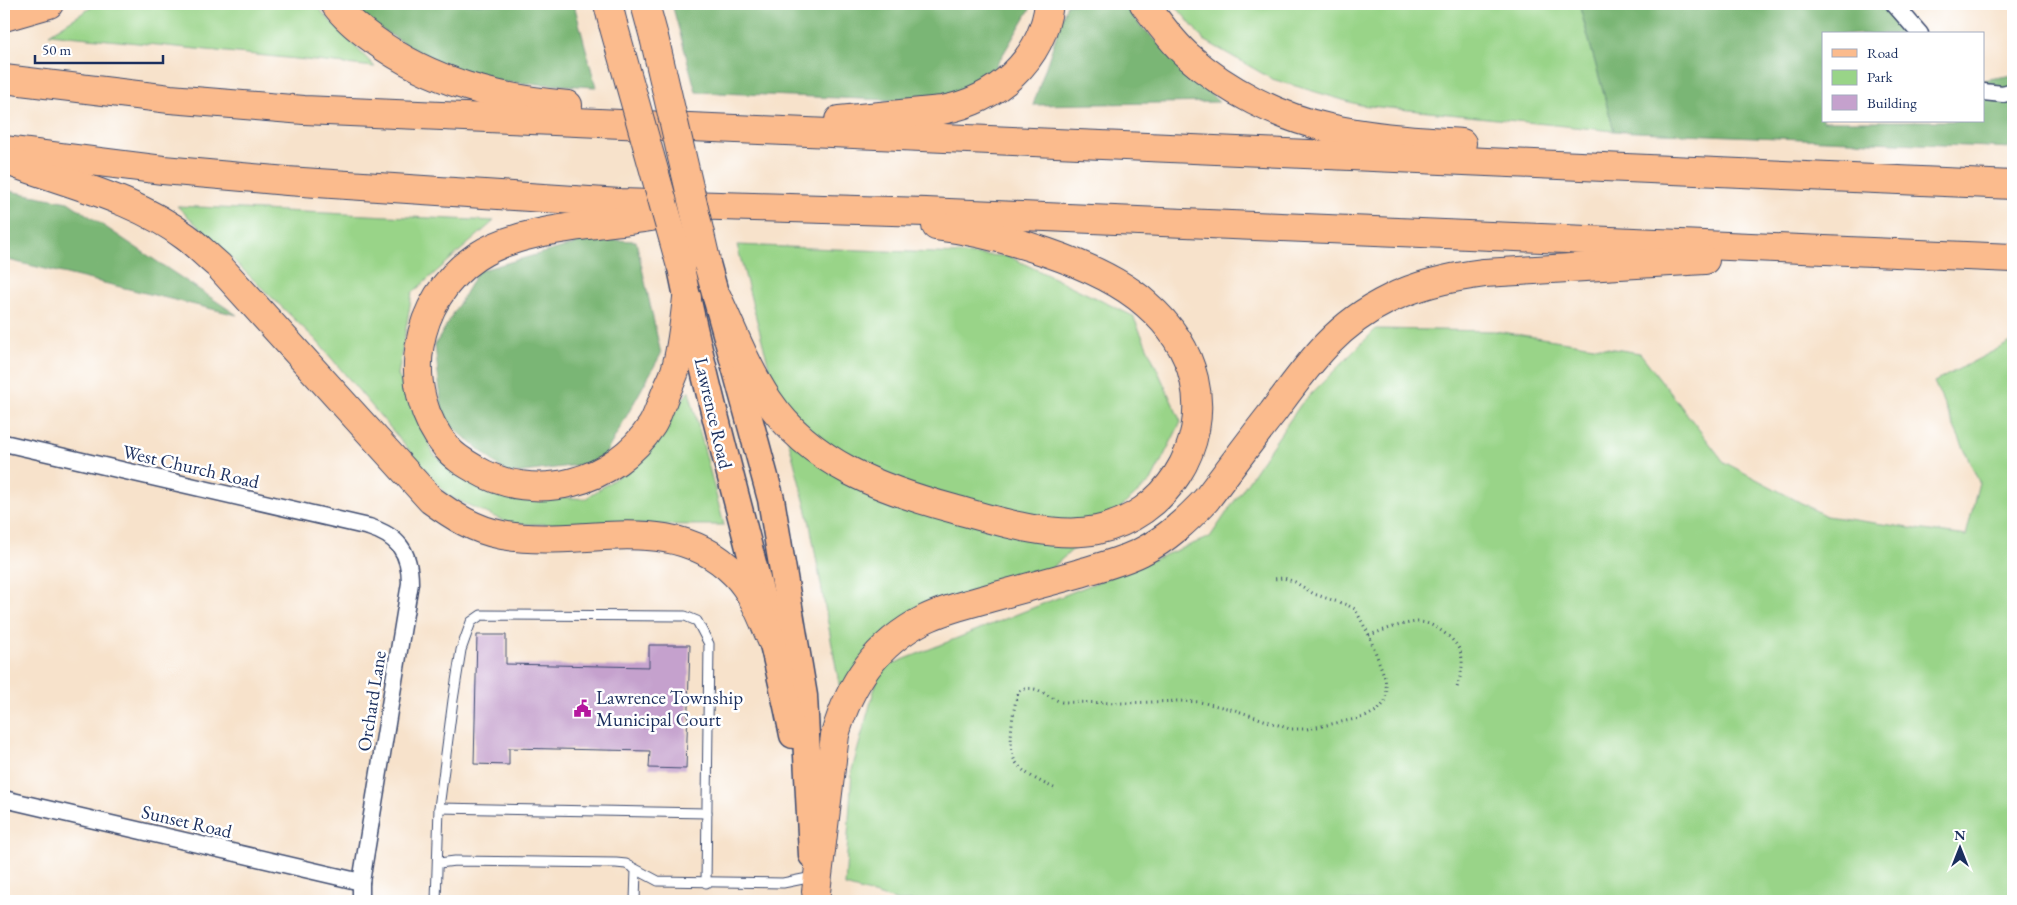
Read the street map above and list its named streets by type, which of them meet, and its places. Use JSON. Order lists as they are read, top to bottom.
{
  "streets": {
    "highway": ["Lawrence Road"],
    "street": ["West Church Road", "Orchard Lane", "Sunset Road"]
  },
  "crossings": [
    ["West Church Road", "Orchard Lane"],
    ["Orchard Lane", "Sunset Road"]
  ],
  "places": {
    "public building": ["Lawrence Township Municipal Court"]
  },
  "legend": ["Road", "Park", "Building"],
  "scale_bar": "50 m",
  "north": "top"
}
